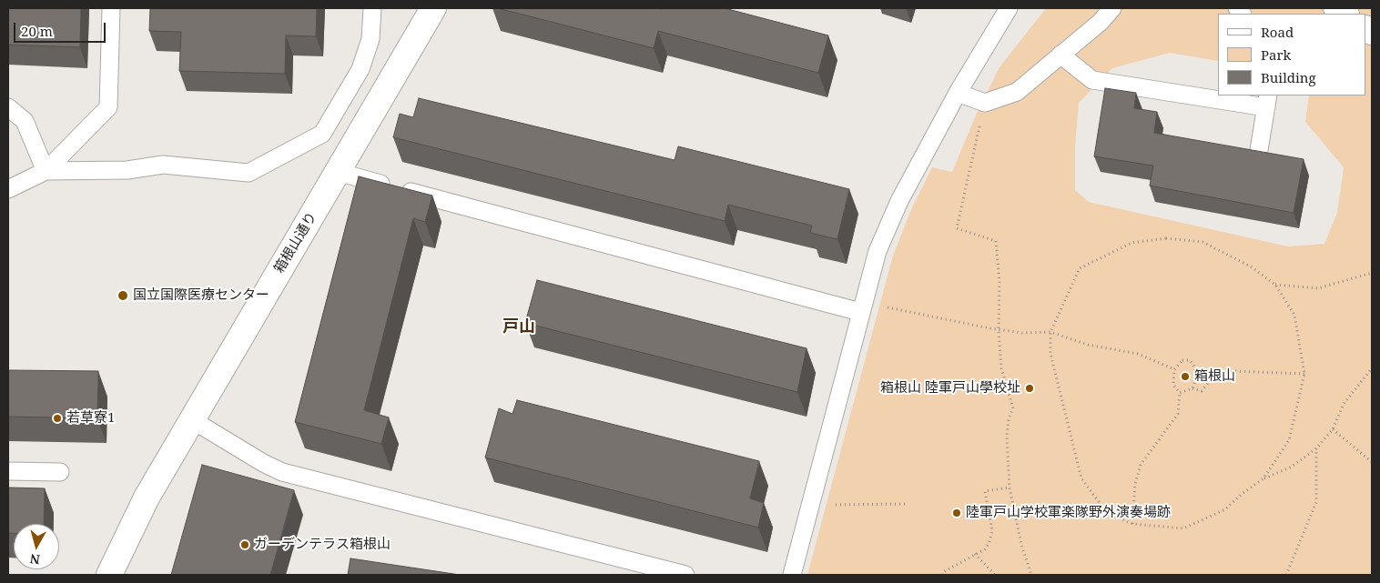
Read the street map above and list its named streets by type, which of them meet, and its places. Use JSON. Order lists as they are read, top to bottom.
{
  "streets": {
    "street": ["箱根山通り"]
  },
  "districts": ["戸山"],
  "places": [
    "国立国際医療センター",
    "箱根山",
    "箱根山 陸軍戸山學校址",
    "若草寮1",
    "陸軍戸山学校軍楽隊野外演奏場跡",
    "ガーデンテラス箱根山"
  ],
  "legend": ["Road", "Park", "Building"],
  "scale_bar": "20 m",
  "north": "bottom"
}
